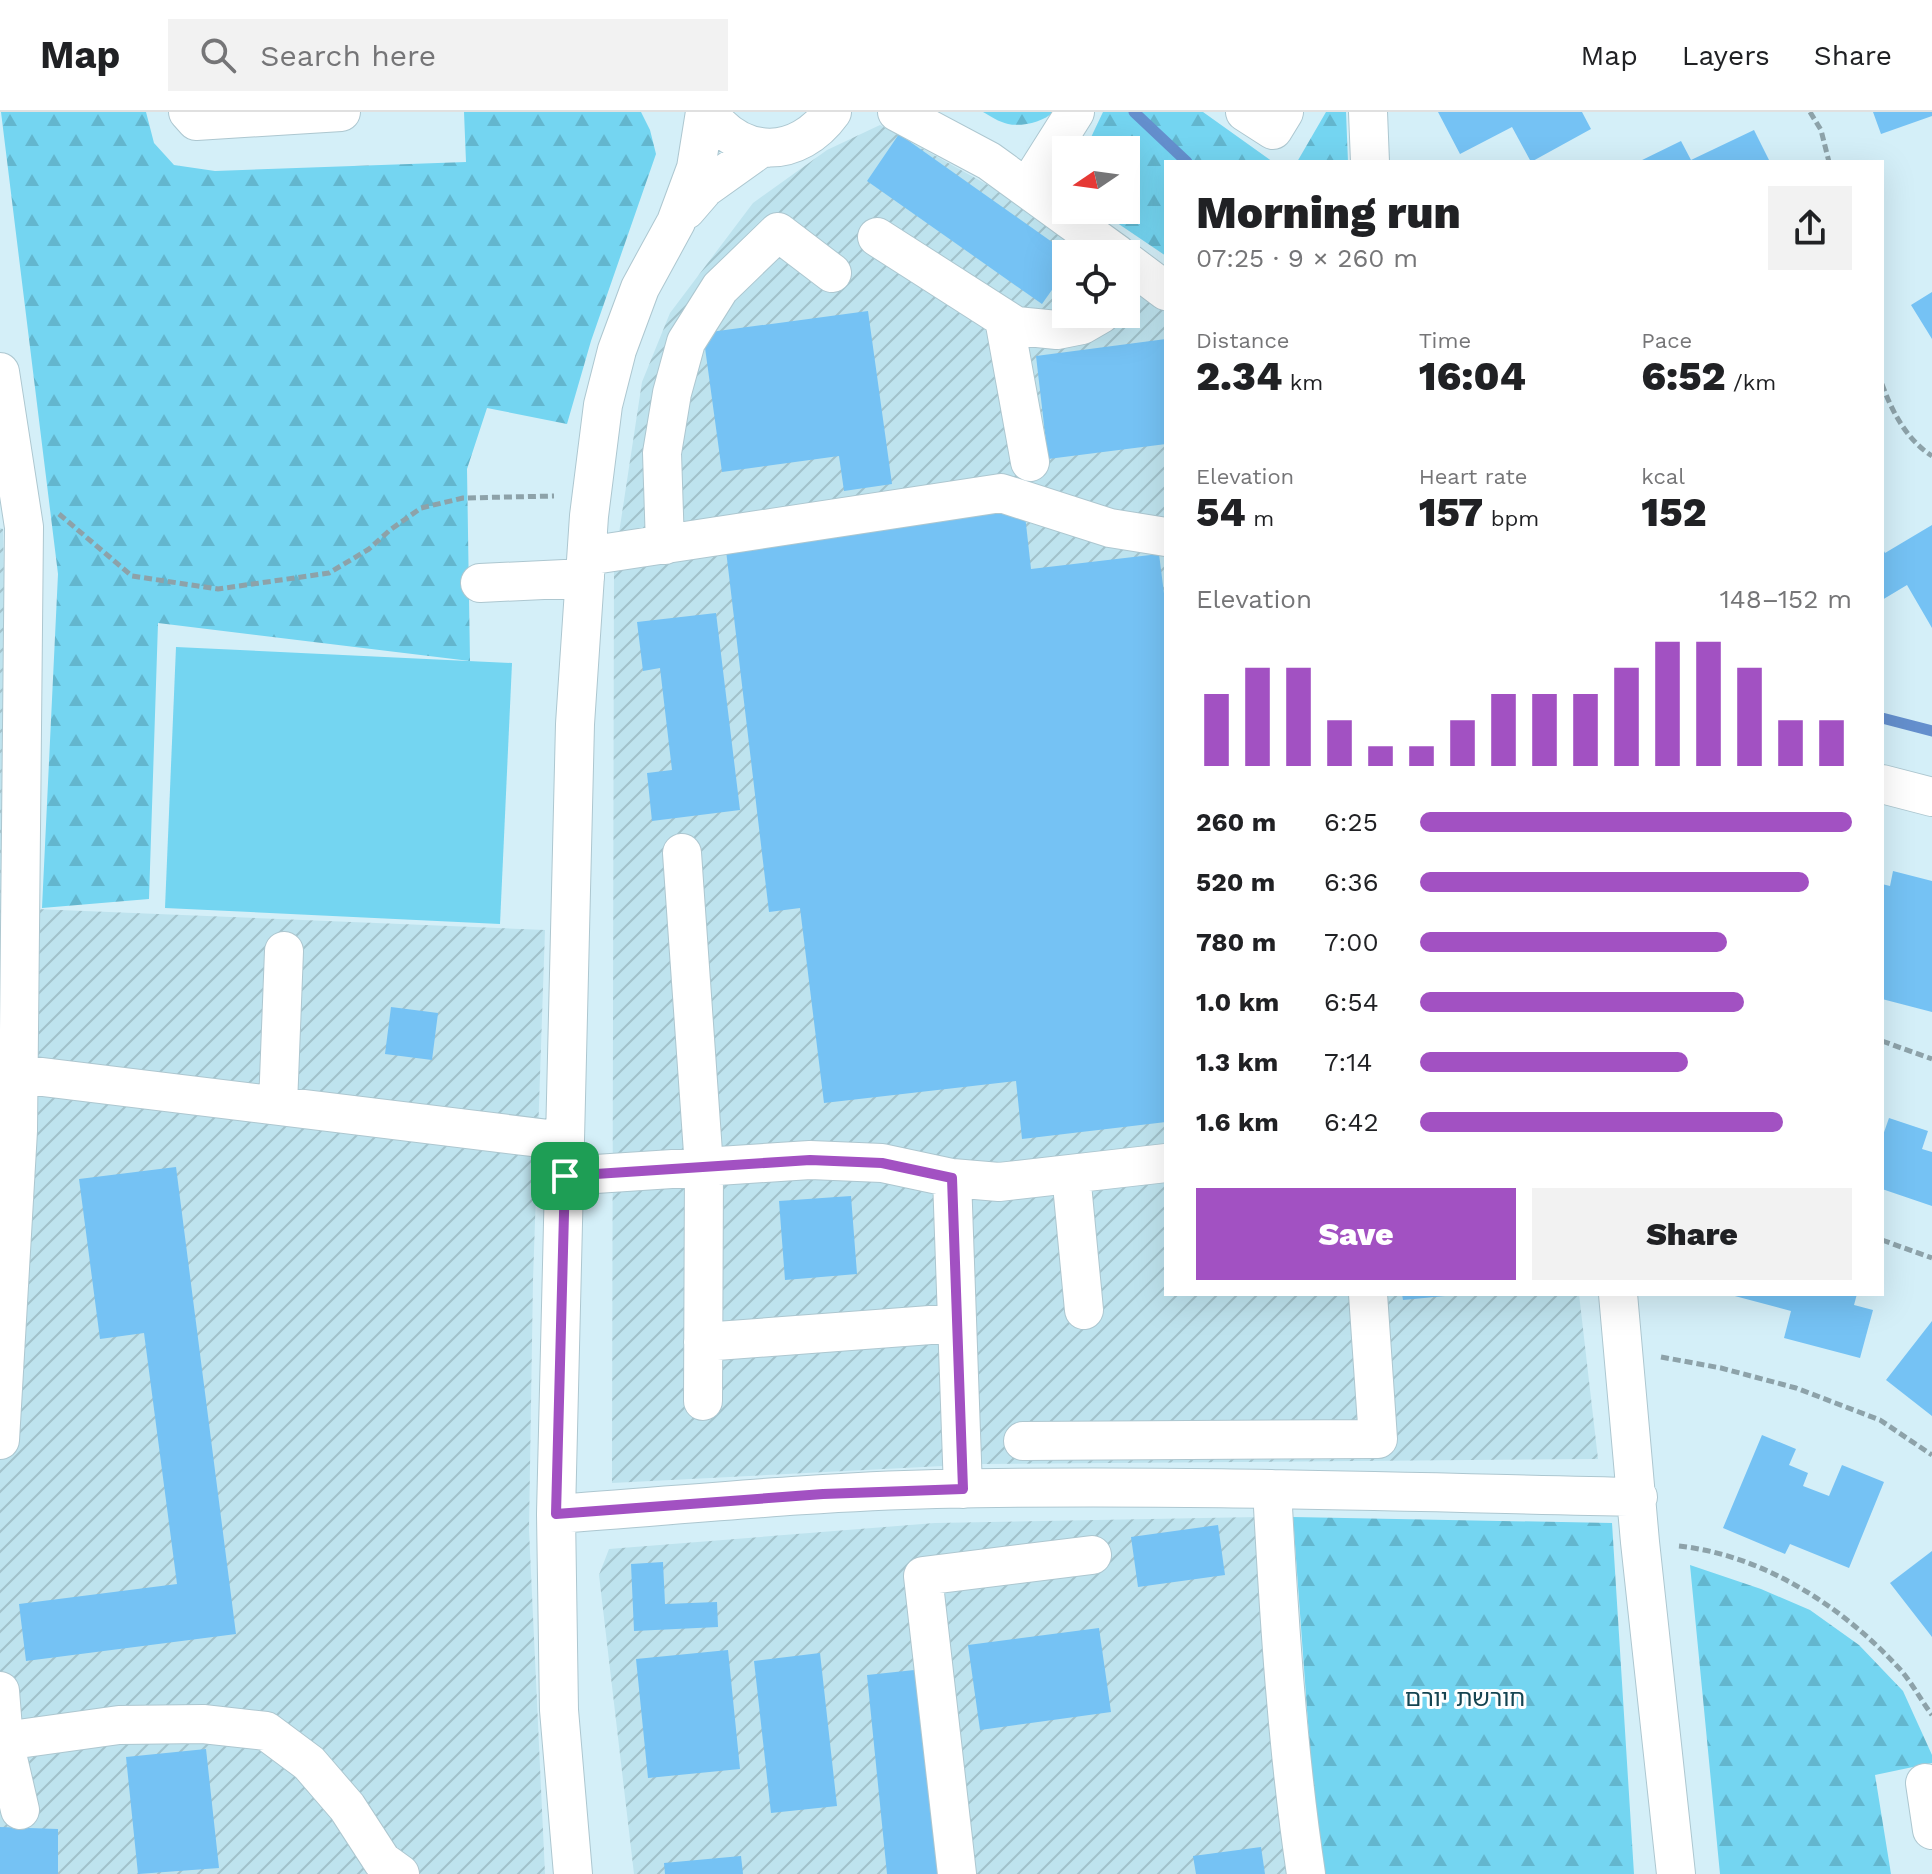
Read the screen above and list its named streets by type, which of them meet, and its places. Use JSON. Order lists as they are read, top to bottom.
{
  "parks": ["חורשת יורם"],
  "north": "left",
  "page": {
    "header": "Map",
    "search": "Search here",
    "nav": ["Map", "Layers", "Share"],
    "heading": ["Morning run", "07:25 · 9 × 260 m"],
    "stats": [
      ["Distance", "2.34 km"],
      ["Time", "16:04"],
      ["Pace", "6:52 /km"],
      ["Elevation", "54 m"],
      ["Heart rate", "157 bpm"],
      ["kcal", "152"]
    ],
    "chart": ["Elevation", "148–152 m"],
    "list": [
      {
        "name": "260 m",
        "note": "6:25"
      },
      {
        "name": "520 m",
        "note": "6:36"
      },
      {
        "name": "780 m",
        "note": "7:00"
      },
      {
        "name": "1.0 km",
        "note": "6:54"
      },
      {
        "name": "1.3 km",
        "note": "7:14"
      },
      {
        "name": "1.6 km",
        "note": "6:42"
      }
    ],
    "buttons": ["Save", "Share"]
  }
}
